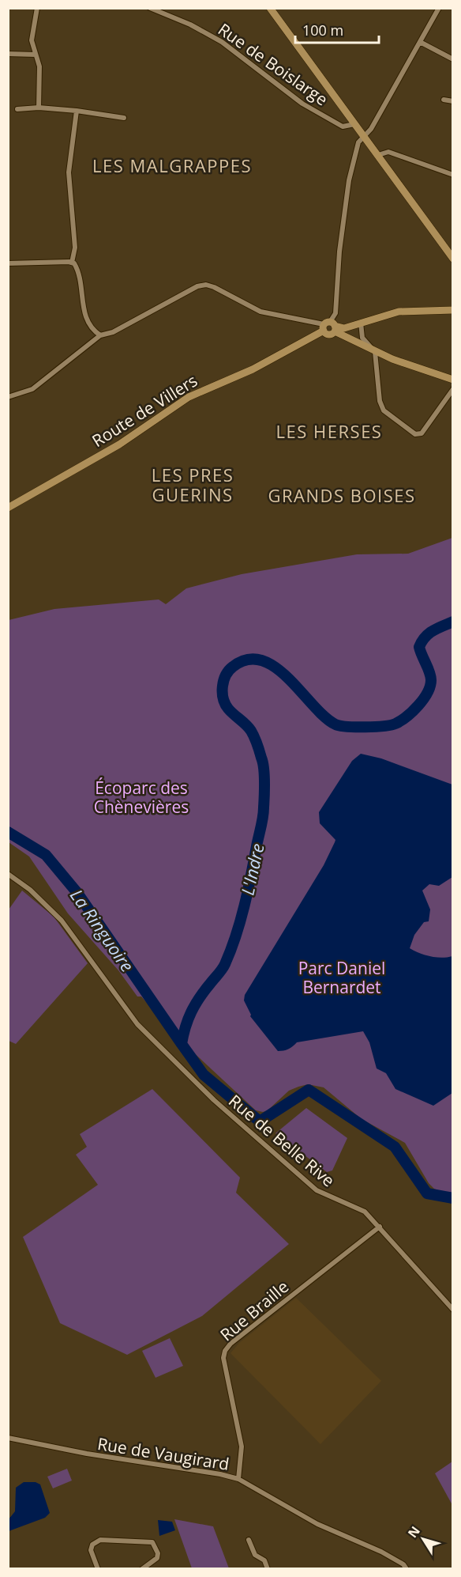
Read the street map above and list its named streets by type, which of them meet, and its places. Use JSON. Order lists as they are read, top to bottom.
{
  "streets": {
    "main road": ["Route de Villers"],
    "street": [
      "Rue de Boislarge",
      "Rue de Belle Rive",
      "Rue Braille",
      "Rue de Vaugirard"
    ]
  },
  "crossings": [
    ["Rue de Belle Rive", "Rue Braille"],
    ["Rue Braille", "Rue de Vaugirard"]
  ],
  "districts": [
    "LES MALGRAPPES",
    "LES HERSES",
    "LES PRES GUERINS",
    "GRANDS BOISES"
  ],
  "water": ["L'Indre", "La Ringuoire"],
  "parks": ["Écoparc des Chènevières", "Parc Daniel Bernardet"],
  "scale_bar": "100 m",
  "north": "top left"
}
